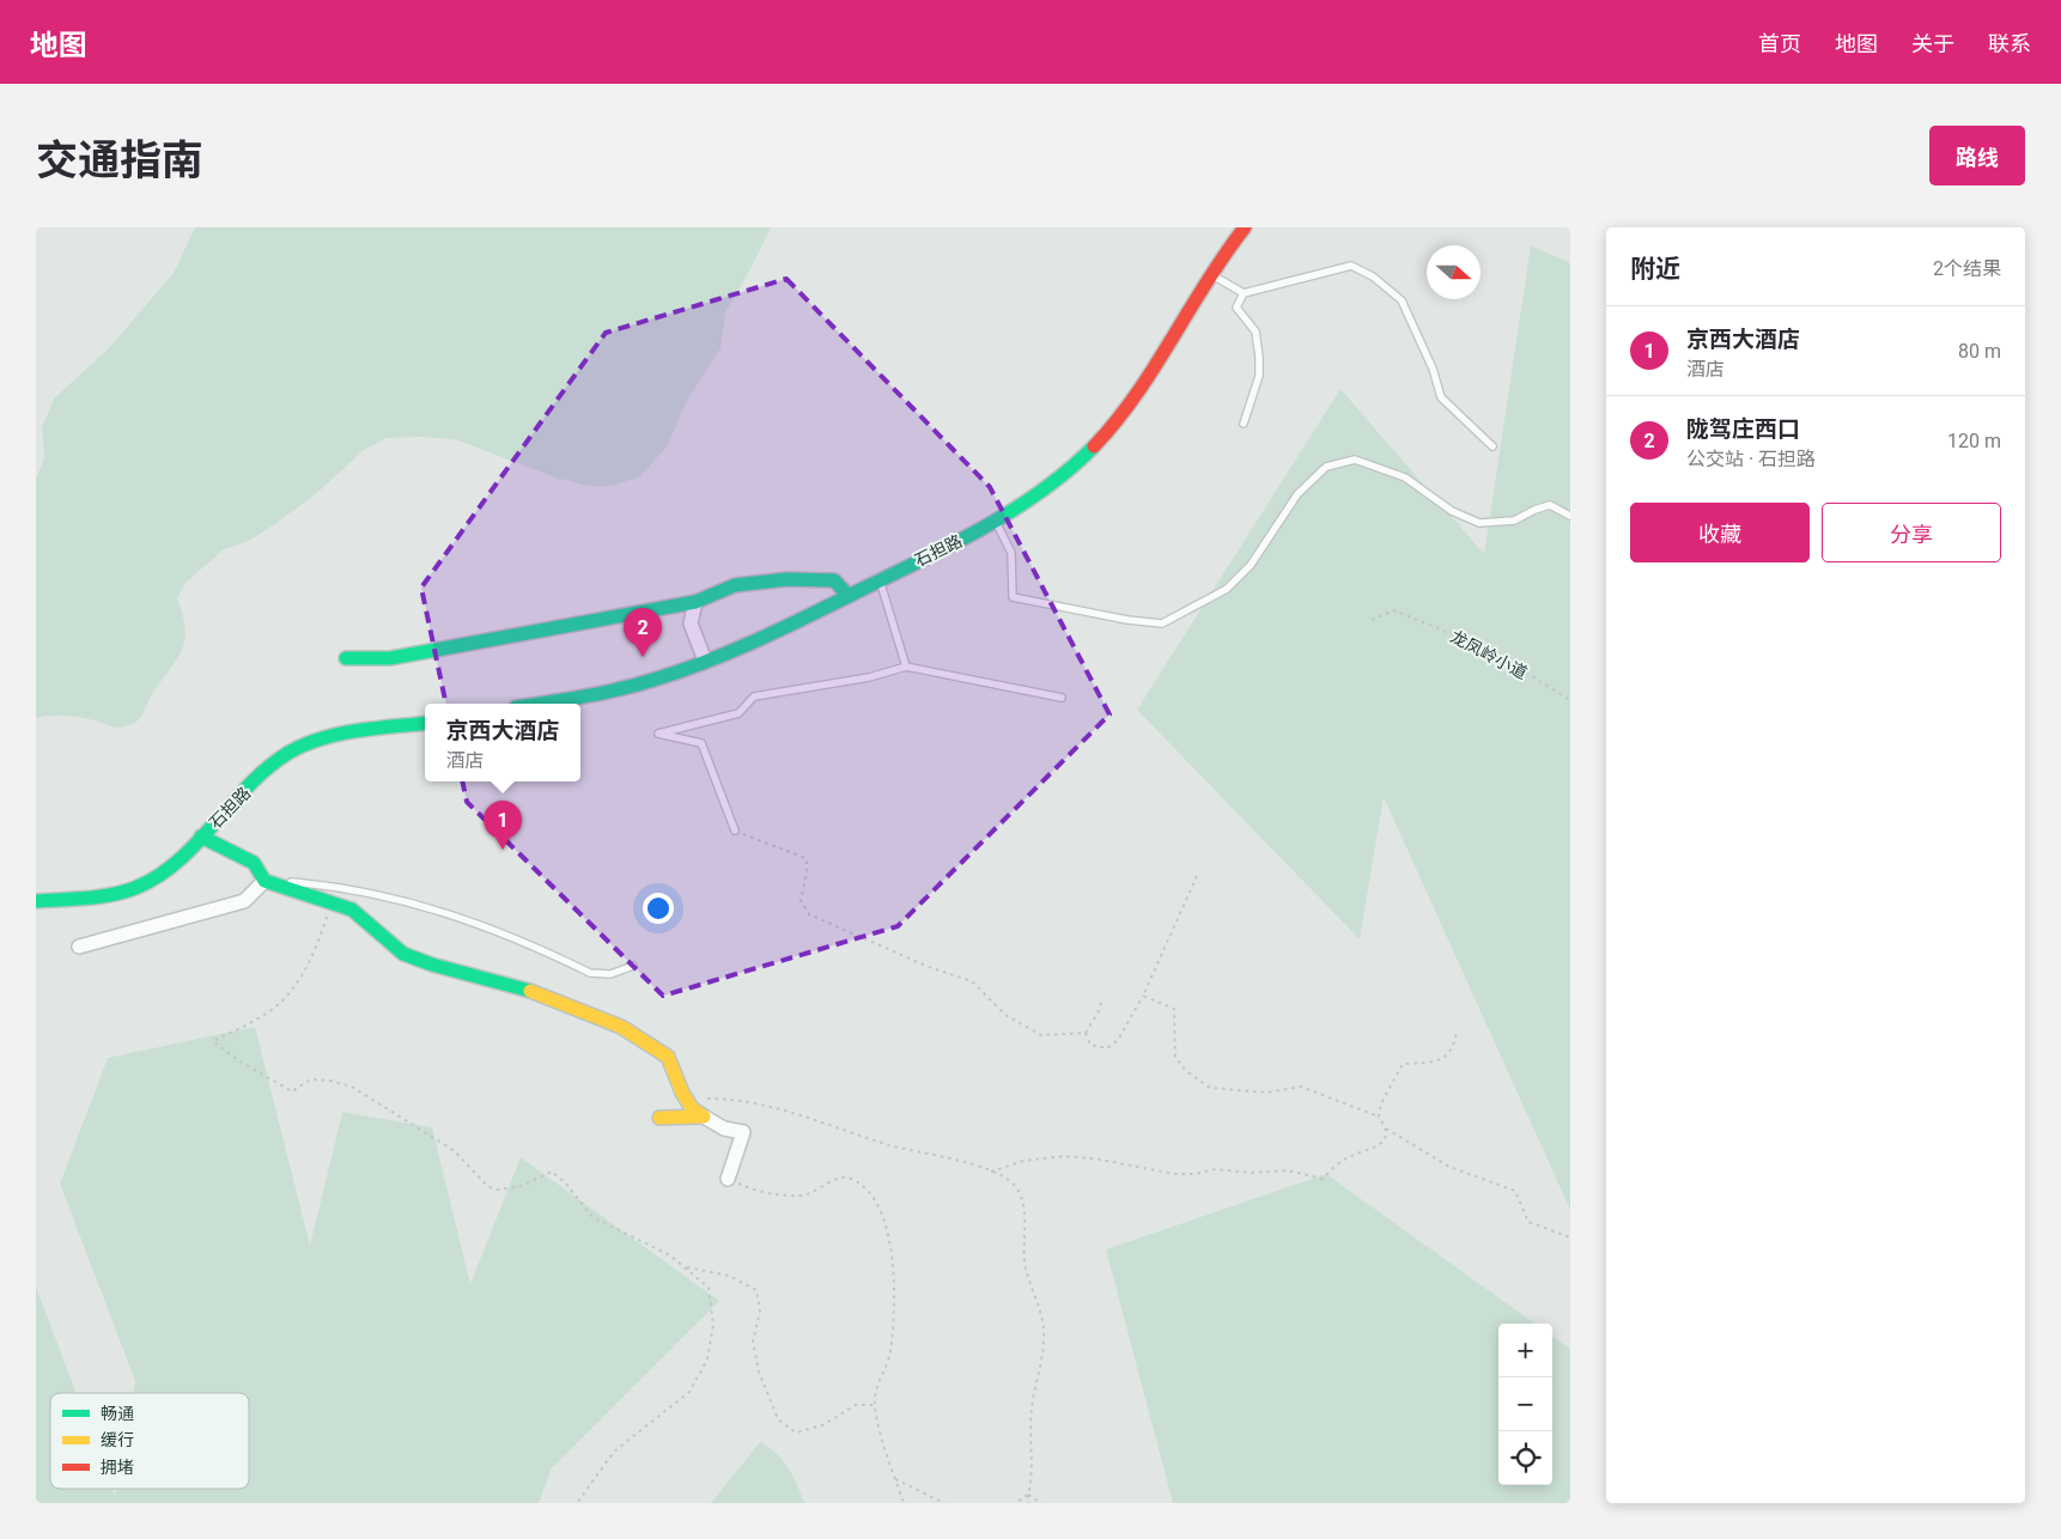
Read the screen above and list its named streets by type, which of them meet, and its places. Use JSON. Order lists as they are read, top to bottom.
{
  "streets": {
    "main road": ["石担路"],
    "path": ["龙凤岭小道"]
  },
  "legend": ["畅通", "缓行", "拥堵"],
  "north": "right",
  "page": {
    "header": "地图",
    "nav": [
      "首页",
      "地图",
      "关于",
      "联系"
    ],
    "title": "交通指南",
    "buttons": [
      "路线",
      ["收藏", "分享"]
    ],
    "heading": ["附近", "2个结果"],
    "list": [
      {
        "mark": "1",
        "name": "京西大酒店",
        "note": "酒店",
        "value": "80 m"
      },
      {
        "mark": "2",
        "name": "陇驾庄西口",
        "note": "公交站 · 石担路",
        "value": "120 m"
      }
    ],
    "pins": ["2", "1"],
    "popup": ["京西大酒店", "酒店"],
    "map_buttons": ["+", "−"]
  }
}
